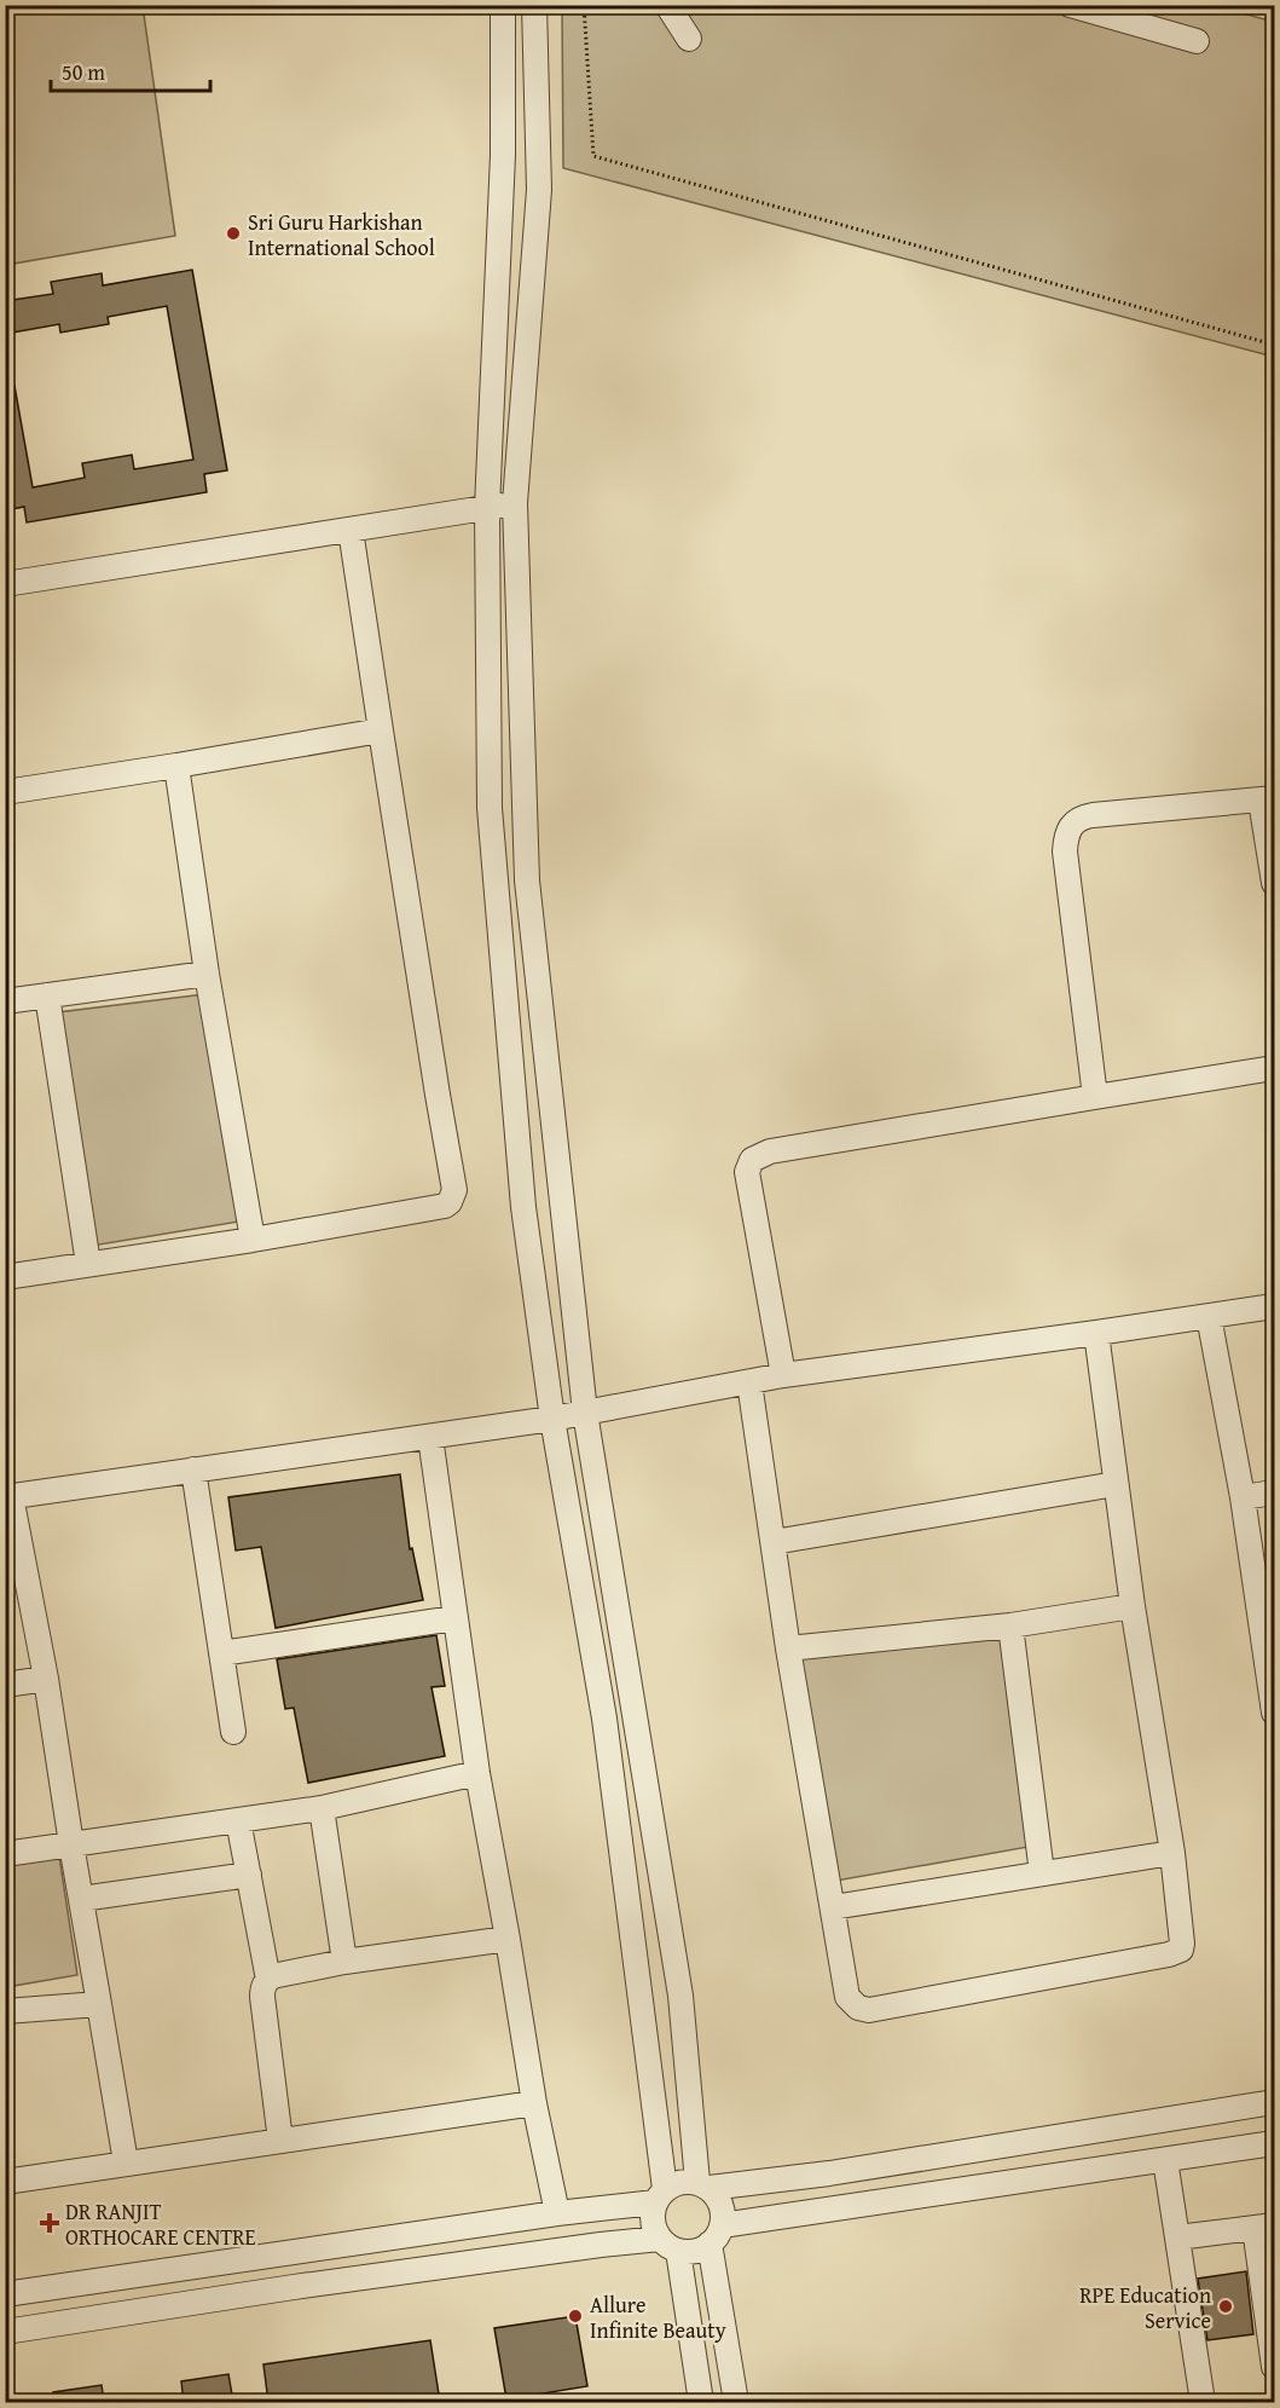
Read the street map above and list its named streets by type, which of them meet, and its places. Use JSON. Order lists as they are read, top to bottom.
{
  "places": {
    "other": ["Sri Guru Harkishan International School", "RPE Education Service", "Allure Infinite Beauty"],
    "health": ["DR RANJIT ORTHOCARE CENTRE"]
  },
  "scale_bar": "50 m"
}
